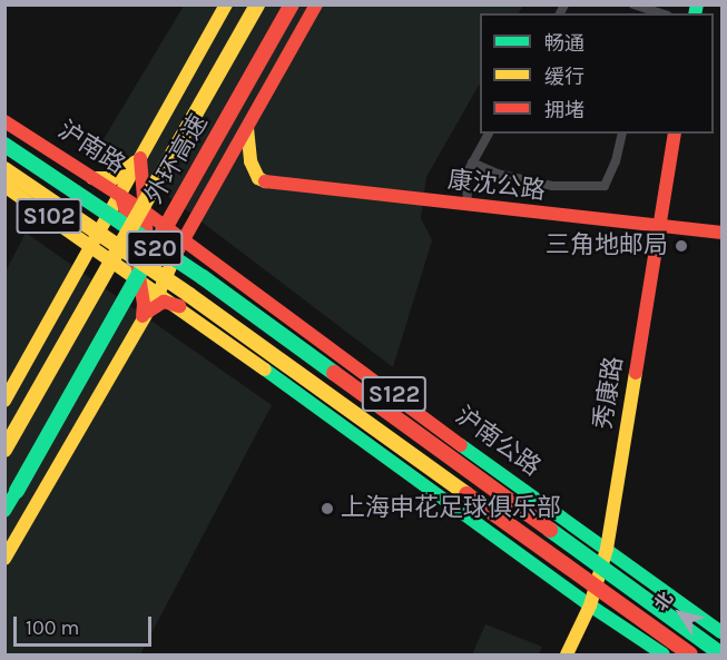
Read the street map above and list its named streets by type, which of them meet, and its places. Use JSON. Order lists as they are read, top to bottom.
{
  "streets": {
    "main road": [
      "沪南路",
      "外环高速",
      "康沈公路",
      "S102",
      "S20",
      "秀康路",
      "S122",
      "沪南公路"
    ]
  },
  "crossings": [
    ["沪南路", "沪南公路"],
    ["康沈公路", "秀康路"],
    ["S102", "S122"],
    ["秀康路", "S122"],
    ["秀康路", "沪南公路"]
  ],
  "places": ["三角地邮局", "上海申花足球俱乐部"],
  "legend": ["畅通", "缓行", "拥堵"],
  "scale_bar": "100 m",
  "north": "top left"
}
